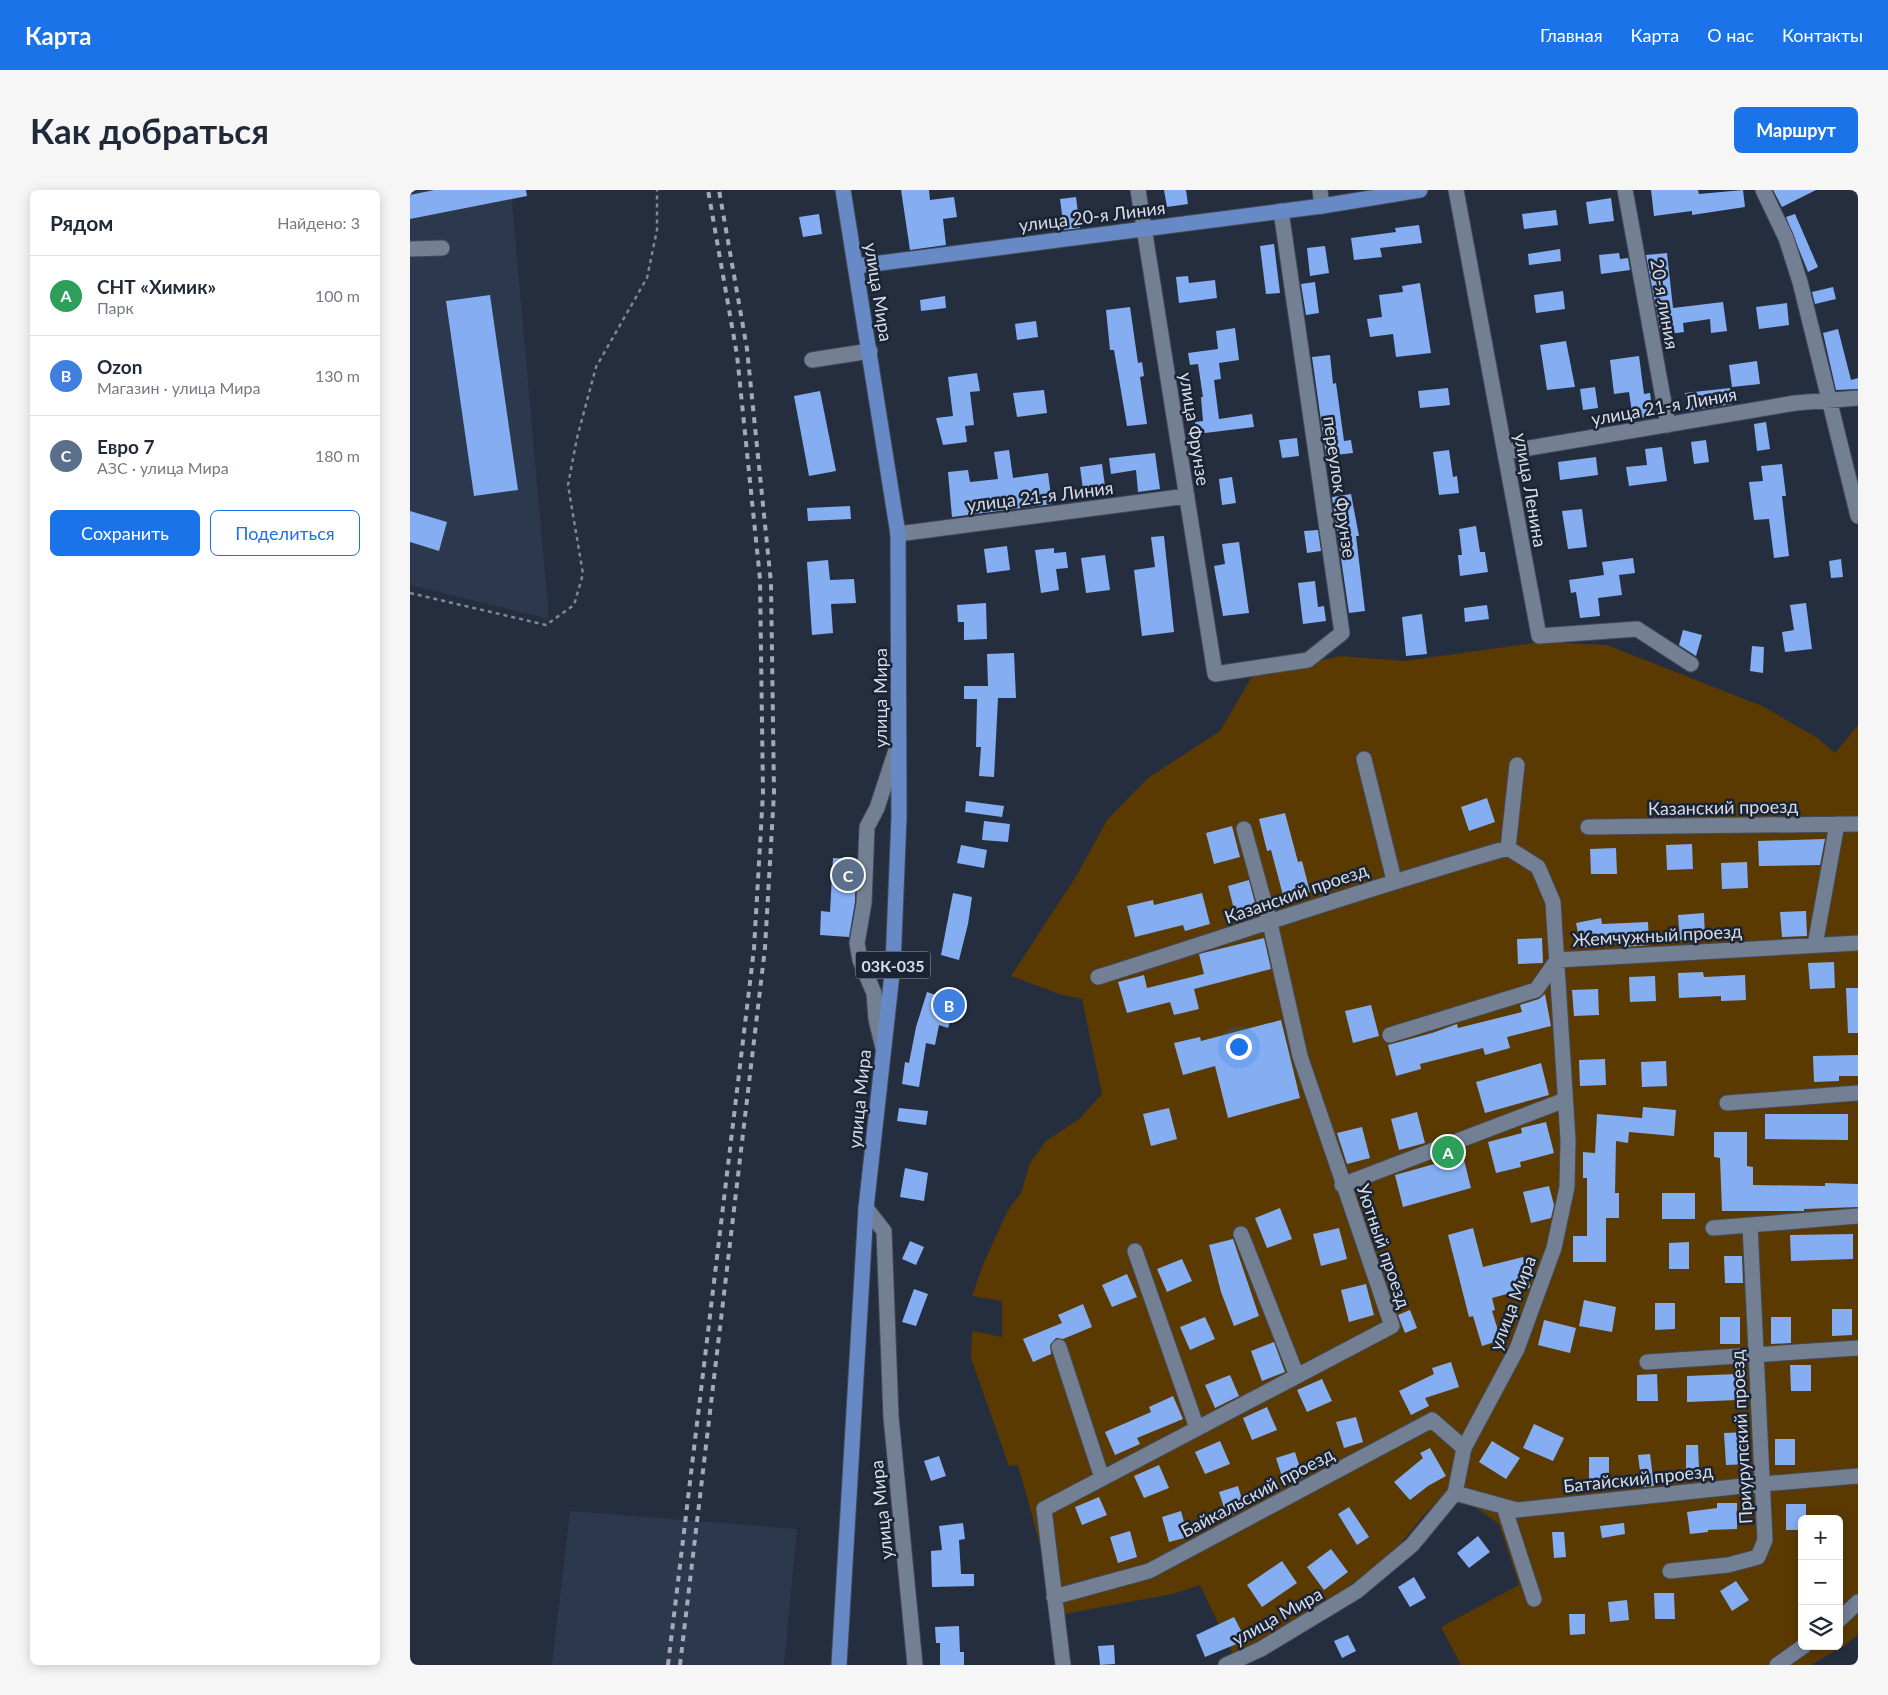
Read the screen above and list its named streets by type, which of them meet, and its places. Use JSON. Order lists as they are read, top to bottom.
{
  "streets": {
    "main road": ["улица 20-я Линия", "улица Мира", "03К-035"],
    "street": [
      "20-я линия",
      "улица 21-я Линия",
      "улица Фрунзе",
      "переулок Фрунзе",
      "улица Ленина",
      "Казанский проезд",
      "Жемчужный проезд",
      "Уютный проезд",
      "Приурупский проезд",
      "Батайский проезд",
      "Байкальский проезд"
    ]
  },
  "crossings": [
    ["улица 20-я Линия", "улица Мира"],
    ["улица 20-я Линия", "улица Фрунзе"],
    ["улица 20-я Линия", "переулок Фрунзе"],
    ["улица Мира", "улица 21-я Линия"],
    ["улица Мира", "Казанский проезд"],
    ["улица Мира", "Жемчужный проезд"],
    ["улица Мира", "Батайский проезд"],
    ["улица Мира", "Байкальский проезд"],
    ["20-я линия", "улица 21-я Линия"],
    ["улица 21-я Линия", "улица Фрунзе"],
    ["улица 21-я Линия", "улица Ленина"],
    ["улица Фрунзе", "переулок Фрунзе"],
    ["Казанский проезд", "Уютный проезд"],
    ["Уютный проезд", "Байкальский проезд"],
    ["Приурупский проезд", "Батайский проезд"]
  ],
  "page": {
    "header": "Карта",
    "nav": [
      "Главная",
      "Карта",
      "О нас",
      "Контакты"
    ],
    "buttons": [
      "Маршрут",
      ["Сохранить", "Поделиться"]
    ],
    "title": "Как добраться",
    "heading": ["Рядом", "Найдено: 3"],
    "list": [
      {
        "mark": "A",
        "name": "СНТ «Химик»",
        "note": "Парк",
        "value": "100 m"
      },
      {
        "mark": "B",
        "name": "Ozon",
        "note": "Магазин · улица Мира",
        "value": "130 m"
      },
      {
        "mark": "C",
        "name": "Евро 7",
        "note": "АЗС · улица Мира",
        "value": "180 m"
      }
    ],
    "pins": ["C", "B", "A"],
    "map_buttons": ["+", "−"]
  }
}
